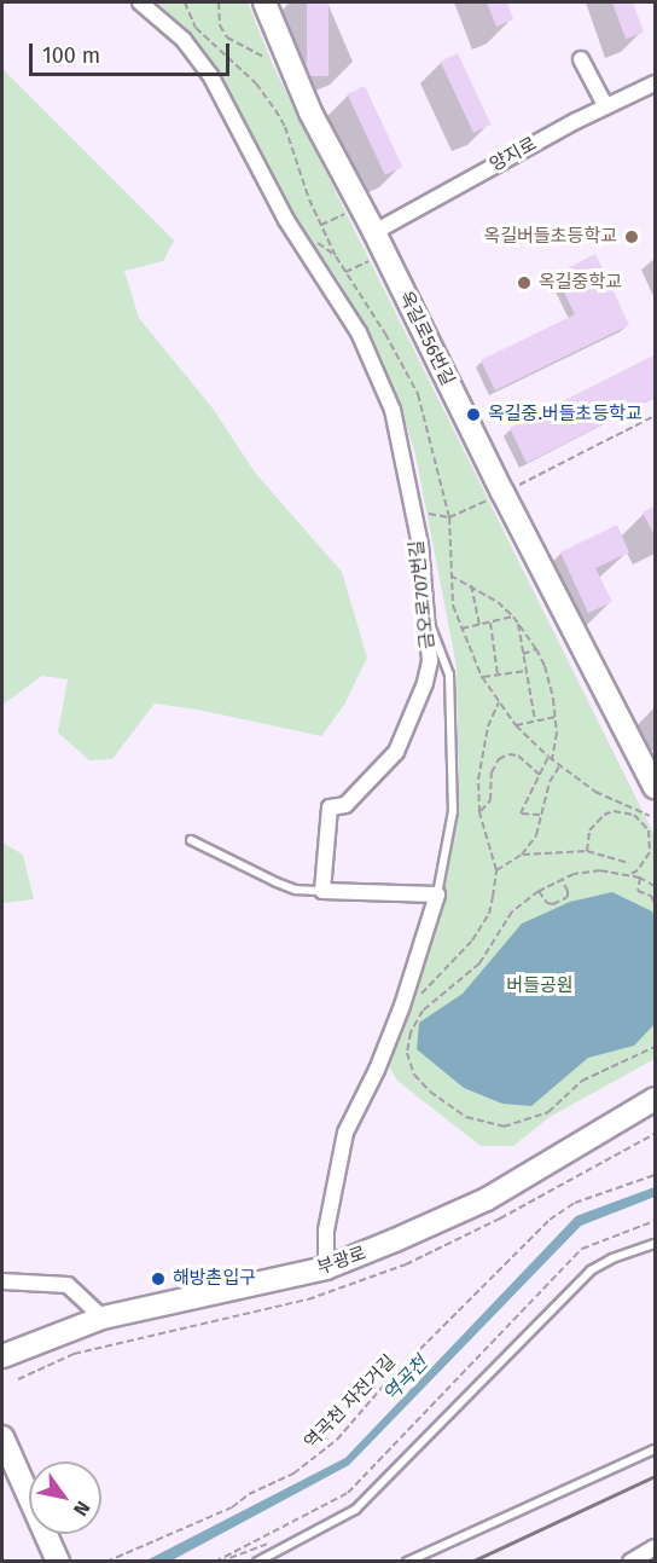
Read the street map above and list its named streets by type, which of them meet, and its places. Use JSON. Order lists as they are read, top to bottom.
{
  "streets": {
    "street": [
      "양지로",
      "옥길로56번길",
      "금오로707번길",
      "부광로"
    ],
    "path": ["역곡천 자전거길"]
  },
  "crossings": [
    ["양지로", "옥길로56번길"]
  ],
  "water": ["역곡천"],
  "parks": ["버들공원"],
  "places": [
    "옥길버들초등학교",
    "옥길중학교",
    "옥길중.버들초등학교",
    "해방촌입구"
  ],
  "scale_bar": "100 m",
  "north": "bottom right"
}
